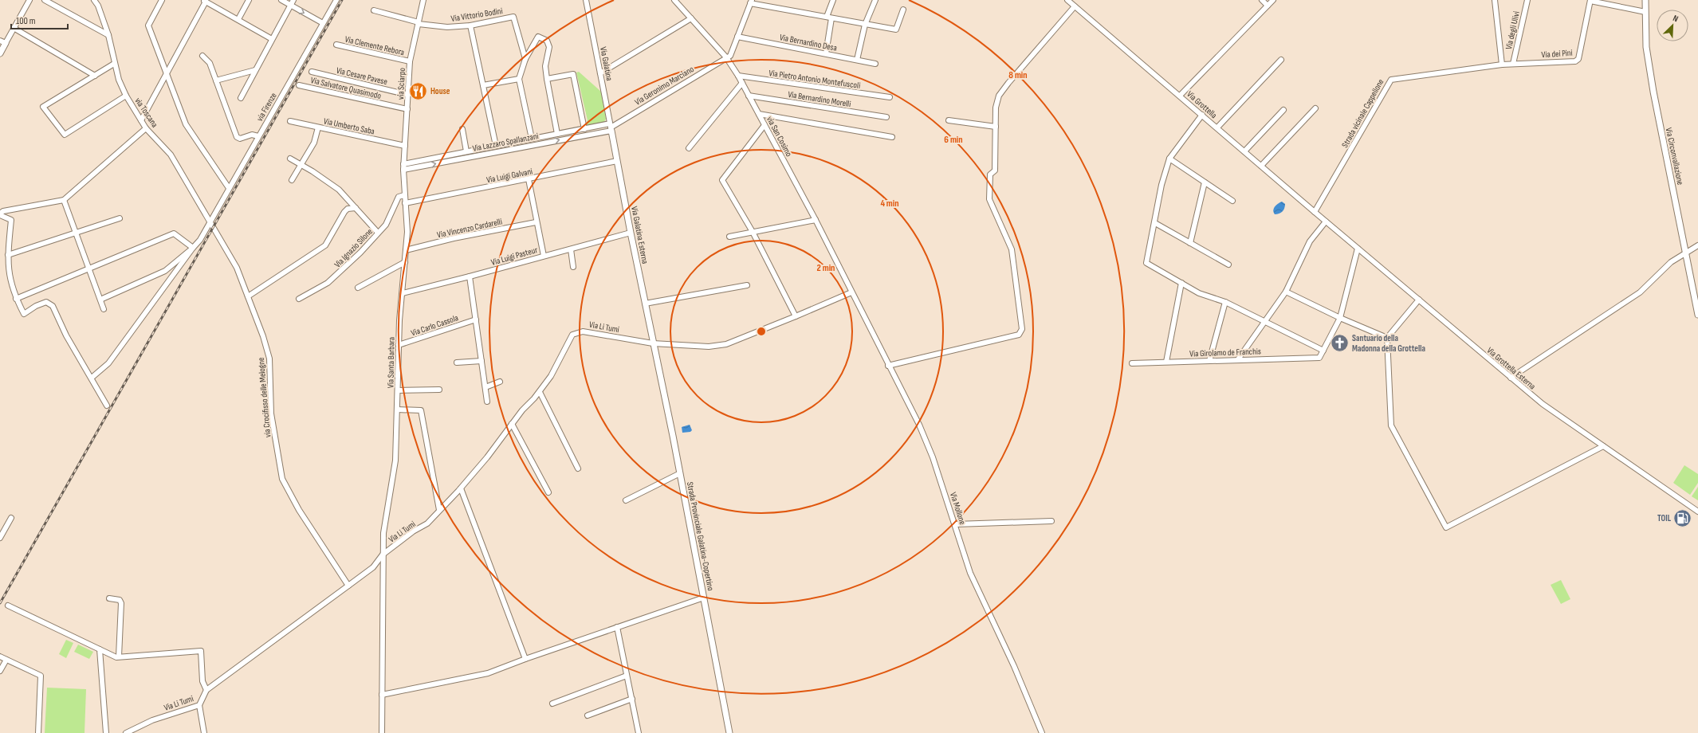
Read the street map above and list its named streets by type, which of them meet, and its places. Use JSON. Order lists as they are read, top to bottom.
{
  "streets": {
    "main road": ["Via Circonvallazione", "Via Galatina Esterna", "Strada Provinciale Galatina-Copertino"],
    "street": [
      "Via Vittorio Bodini",
      "Via degli Ulivi",
      "Via Bernardino Desa",
      "Via Clemente Rebora",
      "Via dei Pini",
      "Via Galatina",
      "Via Cesare Pavese",
      "Via Pietro Antonio Montefuscoli",
      "via Sciarpo",
      "Via Geronimo Marciano",
      "Via Salvatore Quasimodo",
      "Via Bernardino Morelli",
      "Via Grottella",
      "via Firenze",
      "via Toscana",
      "Strada vicinale Cappellone",
      "Via Umberto Saba",
      "via San Cosimo",
      "Via Lazzaro Spallanzani",
      "Via Luigi Galvani",
      "Via Vincenzo Cardarelli",
      "Via Ignazio Silone",
      "Via Luigi Pasteur",
      "Via Carlo Cassola",
      "Via Li Tumi",
      "Via Girolamo de Franchis",
      "Via Santa Barbara",
      "Via Grottella Esterna",
      "via Crocifisso delle Melogne",
      "Via Mollone"
    ]
  },
  "crossings": [
    ["Via Vittorio Bodini", "via Sciarpo"],
    ["Via degli Ulivi", "Via dei Pini"],
    ["Via degli Ulivi", "Strada vicinale Cappellone"],
    ["Via Clemente Rebora", "via Sciarpo"],
    ["Via dei Pini", "Strada vicinale Cappellone"],
    ["Via Galatina", "Via Geronimo Marciano"],
    ["Via Galatina", "Via Lazzaro Spallanzani"],
    ["Via Galatina", "Via Galatina Esterna"],
    ["Via Cesare Pavese", "via Sciarpo"],
    ["Via Pietro Antonio Montefuscoli", "via San Cosimo"],
    ["via Sciarpo", "Via Salvatore Quasimodo"],
    ["via Sciarpo", "Via Umberto Saba"],
    ["via Sciarpo", "Via Lazzaro Spallanzani"],
    ["via Sciarpo", "Via Santa Barbara"],
    ["Via Geronimo Marciano", "via San Cosimo"],
    ["Via Geronimo Marciano", "Via Lazzaro Spallanzani"],
    ["Via Geronimo Marciano", "Via Galatina Esterna"],
    ["Via Bernardino Morelli", "via San Cosimo"],
    ["Via Grottella", "Strada vicinale Cappellone"],
    ["Via Grottella", "Via Grottella Esterna"],
    ["via Firenze", "via Toscana"],
    ["via Firenze", "via Crocifisso delle Melogne"],
    ["via Toscana", "via Crocifisso delle Melogne"],
    ["via San Cosimo", "Via Li Tumi"],
    ["via San Cosimo", "Via Mollone"],
    ["Via Lazzaro Spallanzani", "Via Galatina Esterna"],
    ["Via Lazzaro Spallanzani", "Via Santa Barbara"],
    ["Via Luigi Galvani", "Via Galatina Esterna"],
    ["Via Luigi Galvani", "Via Santa Barbara"],
    ["Via Vincenzo Cardarelli", "Via Santa Barbara"],
    ["Via Galatina Esterna", "Via Luigi Pasteur"],
    ["Via Galatina Esterna", "Via Li Tumi"],
    ["Via Galatina Esterna", "Strada Provinciale Galatina-Copertino"],
    ["Via Ignazio Silone", "Via Santa Barbara"],
    ["Via Luigi Pasteur", "Via Santa Barbara"],
    ["Via Carlo Cassola", "Via Santa Barbara"],
    ["Via Li Tumi", "Via Santa Barbara"],
    ["Via Li Tumi", "via Crocifisso delle Melogne"],
    ["Via Li Tumi", "Via Mollone"],
    ["Via Li Tumi", "Strada Provinciale Galatina-Copertino"]
  ],
  "places": {
    "restaurant": ["House"],
    "church": ["Santuario della Madonna della Grottella"],
    "fuel station": ["TOIL"]
  },
  "scale_bar": "100 m",
  "north": "top right",
  "rings": [
    "8 min",
    "6 min",
    "4 min",
    "2 min"
  ]
}
